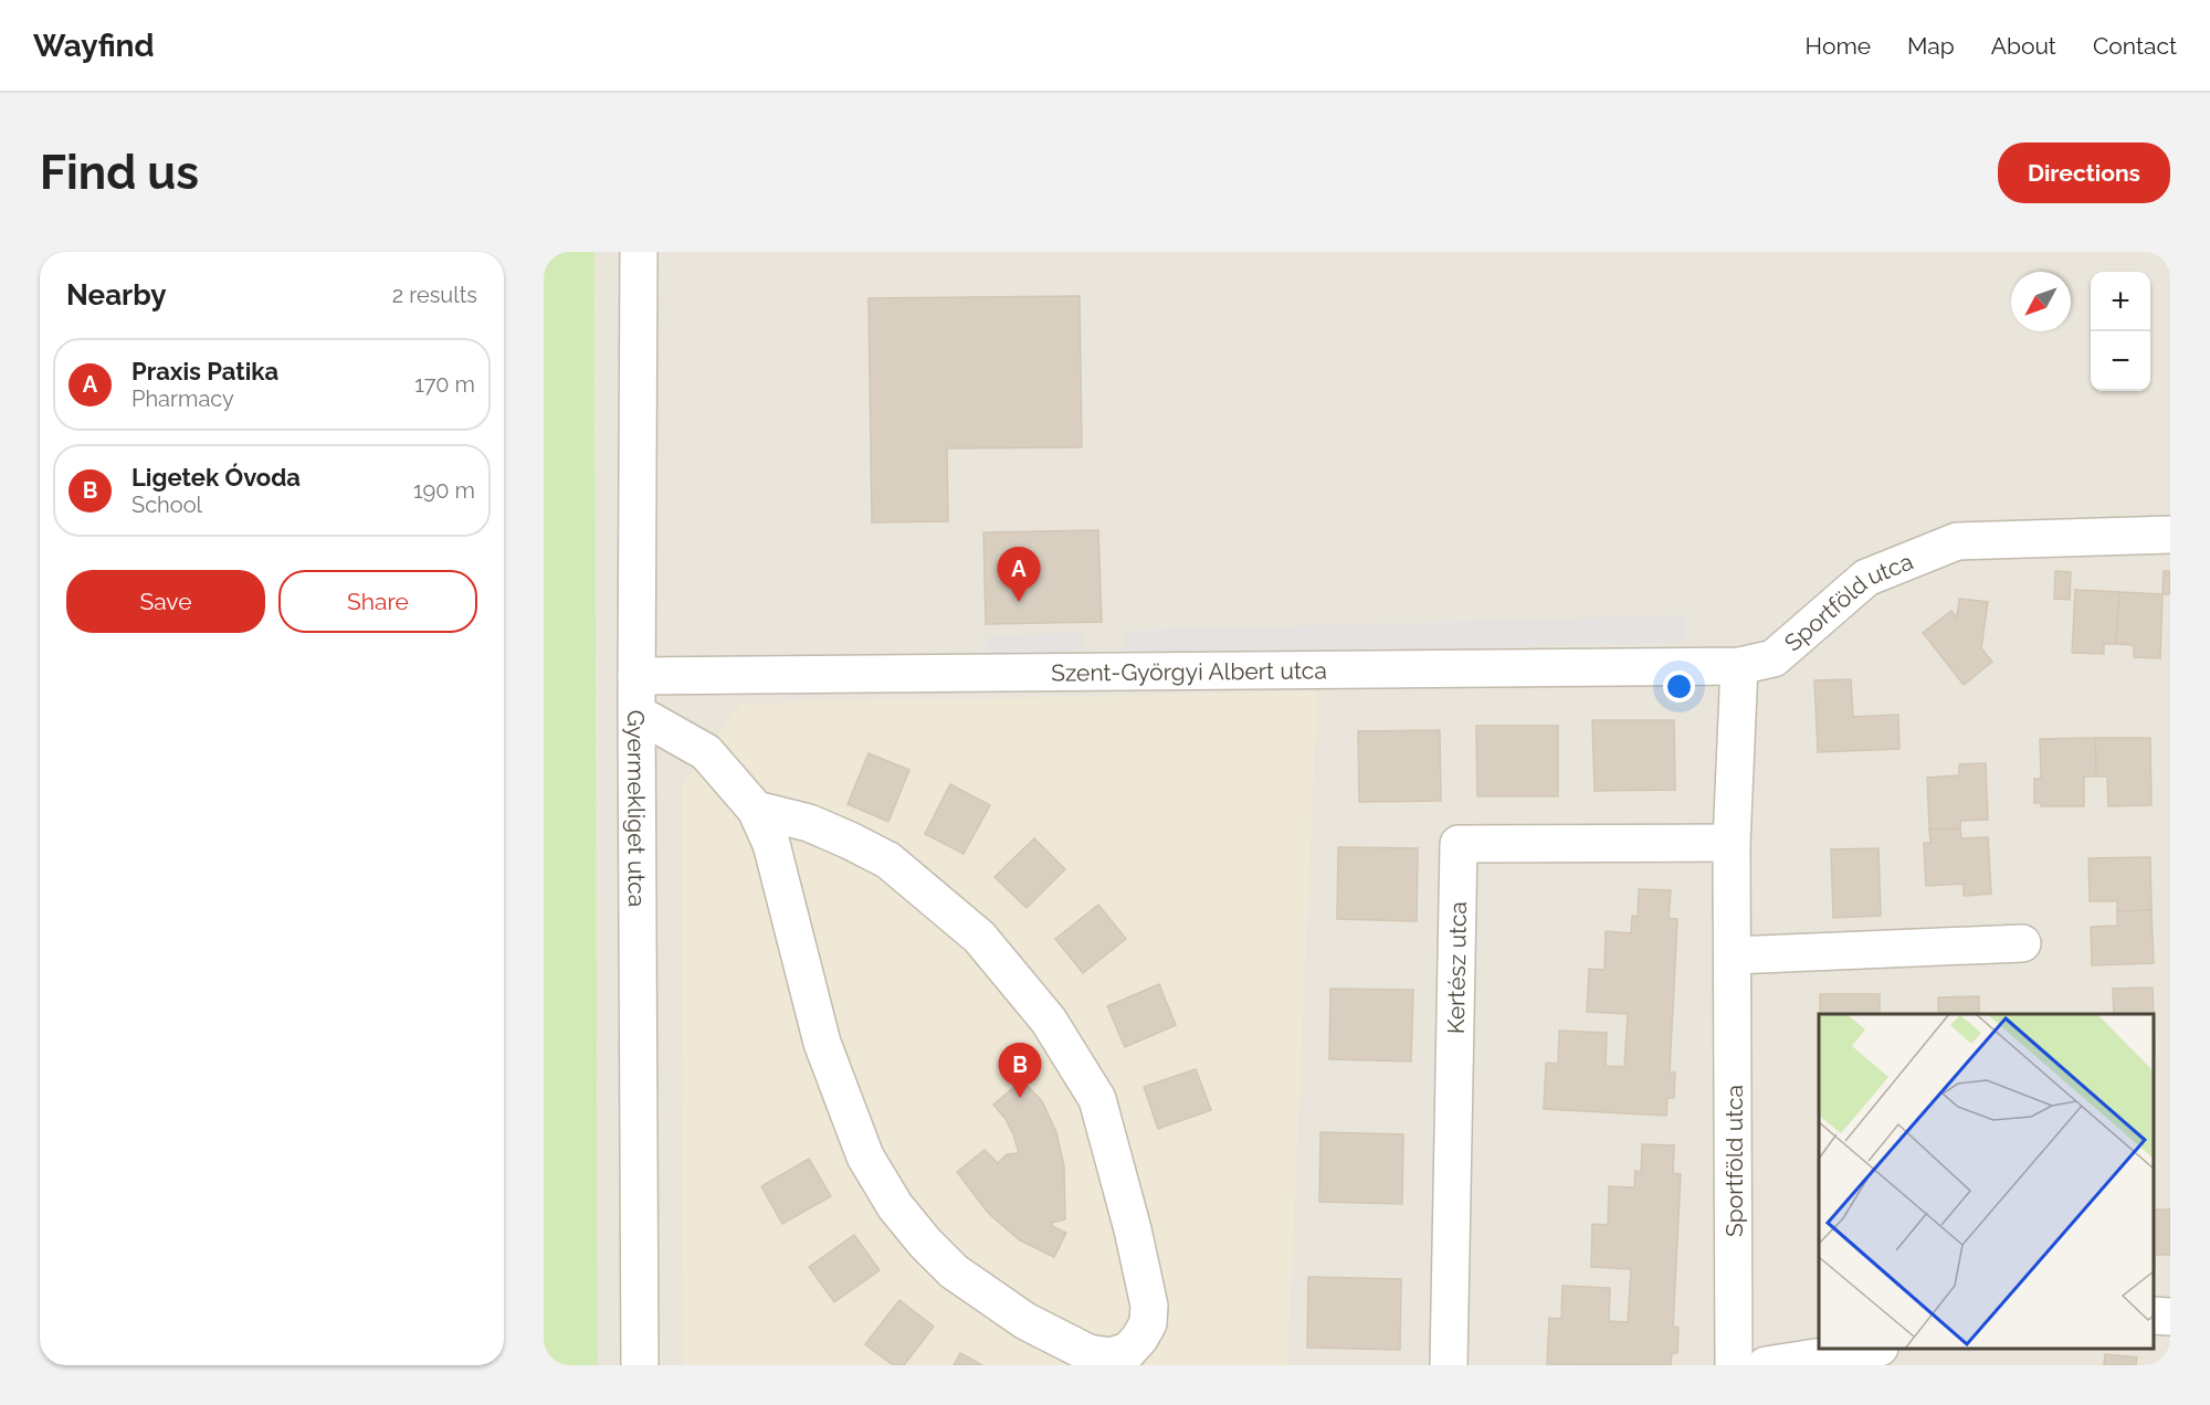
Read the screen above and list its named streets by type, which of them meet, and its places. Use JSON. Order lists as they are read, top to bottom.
{
  "streets": {
    "street": [
      "Sportföld utca",
      "Szent-Györgyi Albert utca",
      "Gyermekliget utca",
      "Kertész utca"
    ]
  },
  "crossings": [
    ["Sportföld utca", "Szent-Györgyi Albert utca"],
    ["Sportföld utca", "Kertész utca"],
    ["Szent-Györgyi Albert utca", "Gyermekliget utca"]
  ],
  "north": "bottom left",
  "page": {
    "header": "Wayfind",
    "nav": [
      "Home",
      "Map",
      "About",
      "Contact"
    ],
    "buttons": [
      "Directions",
      ["Save", "Share"]
    ],
    "title": "Find us",
    "heading": ["Nearby", "2 results"],
    "map_buttons": ["+", "−"],
    "list": [
      {
        "mark": "A",
        "name": "Praxis Patika",
        "note": "Pharmacy",
        "value": "170 m"
      },
      {
        "mark": "B",
        "name": "Ligetek Óvoda",
        "note": "School",
        "value": "190 m"
      }
    ],
    "pins": ["A", "B"]
  }
}
